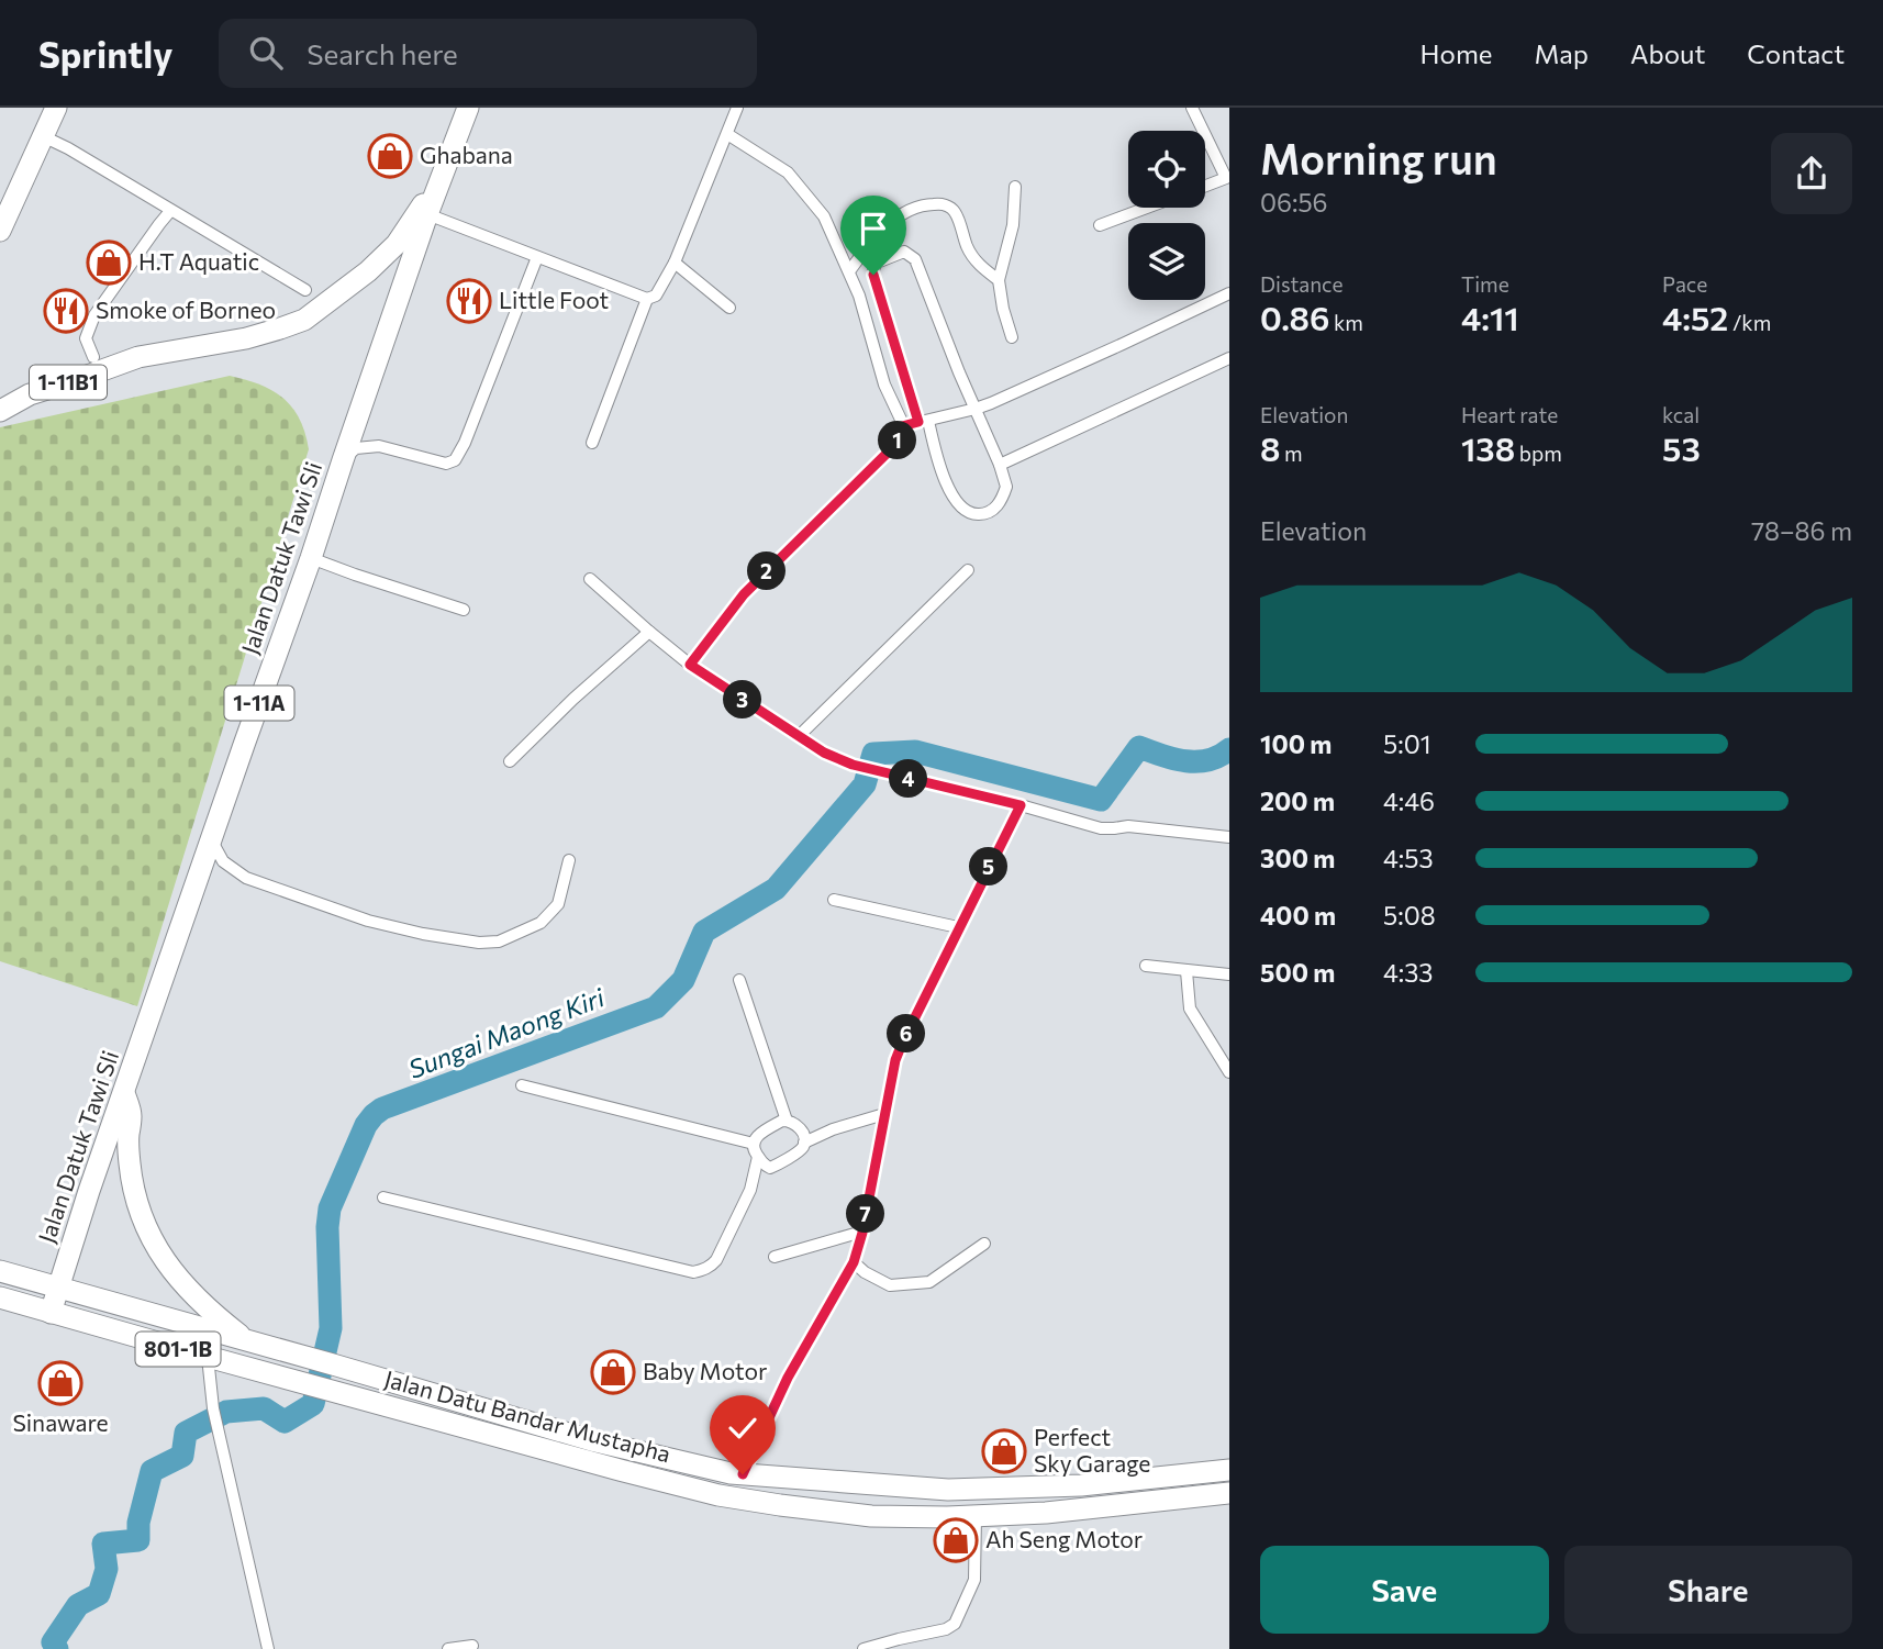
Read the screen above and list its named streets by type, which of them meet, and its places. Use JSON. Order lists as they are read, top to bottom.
{
  "streets": {
    "highway": [
      "1-11B1",
      "Jalan Datuk Tawi Sli",
      "1-11A",
      "801-1B",
      "Jalan Datu Bandar Mustapha"
    ]
  },
  "crossings": [
    ["1-11B1", "Jalan Datuk Tawi Sli"],
    ["Jalan Datuk Tawi Sli", "Jalan Datu Bandar Mustapha"]
  ],
  "water": ["Sungai Maong Kiri"],
  "places": {
    "shop": [
      "Ghabana",
      "H.T Aquatic",
      "Baby Motor",
      "Sinaware",
      "Perfect Sky Garage",
      "Ah Seng Motor"
    ],
    "restaurant": ["Little Foot", "Smoke of Borneo"]
  },
  "page": {
    "header": "Sprintly",
    "search": "Search here",
    "nav": [
      "Home",
      "Map",
      "About",
      "Contact"
    ],
    "heading": ["Morning run", "06:56"],
    "stats": [
      ["Distance", "0.86 km"],
      ["Time", "4:11"],
      ["Pace", "4:52 /km"],
      ["Elevation", "8 m"],
      ["Heart rate", "138 bpm"],
      ["kcal", "53"]
    ],
    "pins": [
      "1",
      "2",
      "3",
      "4",
      "5",
      "6",
      "7"
    ],
    "chart": ["Elevation", "78–86 m"],
    "list": [
      {
        "name": "100 m",
        "note": "5:01"
      },
      {
        "name": "200 m",
        "note": "4:46"
      },
      {
        "name": "300 m",
        "note": "4:53"
      },
      {
        "name": "400 m",
        "note": "5:08"
      },
      {
        "name": "500 m",
        "note": "4:33"
      }
    ],
    "buttons": ["Save", "Share"]
  }
}
